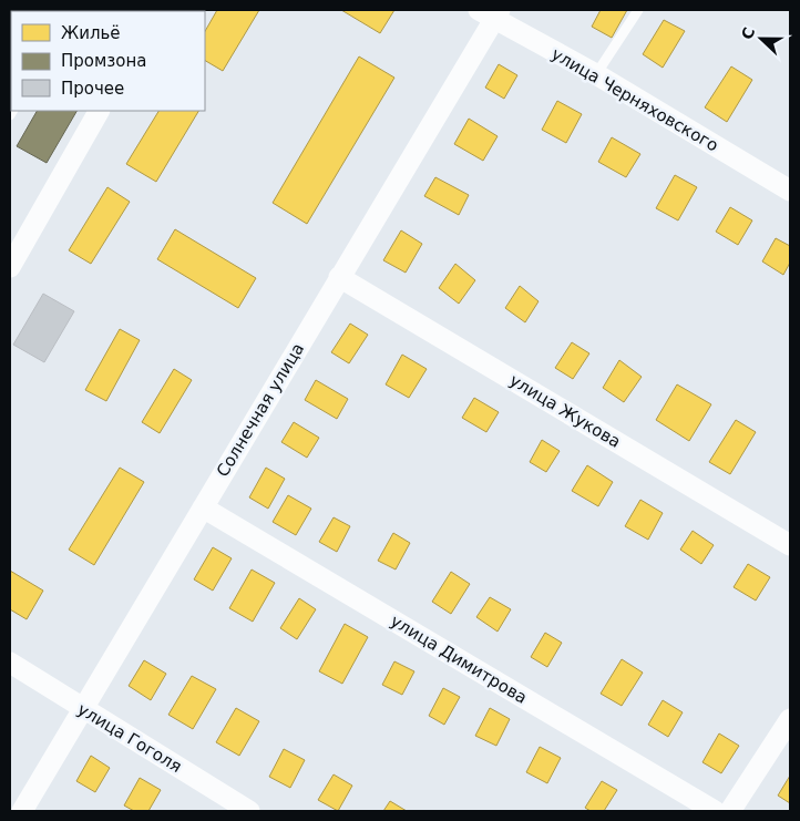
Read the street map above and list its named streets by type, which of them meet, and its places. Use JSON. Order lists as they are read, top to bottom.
{
  "streets": {
    "street": [
      "улица Черняховского",
      "Солнечная улица",
      "улица Жукова",
      "улица Димитрова",
      "улица Гоголя"
    ]
  },
  "crossings": [
    ["улица Черняховского", "Солнечная улица"],
    ["Солнечная улица", "улица Жукова"],
    ["Солнечная улица", "улица Димитрова"],
    ["Солнечная улица", "улица Гоголя"]
  ],
  "legend": ["Жильё", "Промзона", "Прочее"],
  "north": "left"
}
